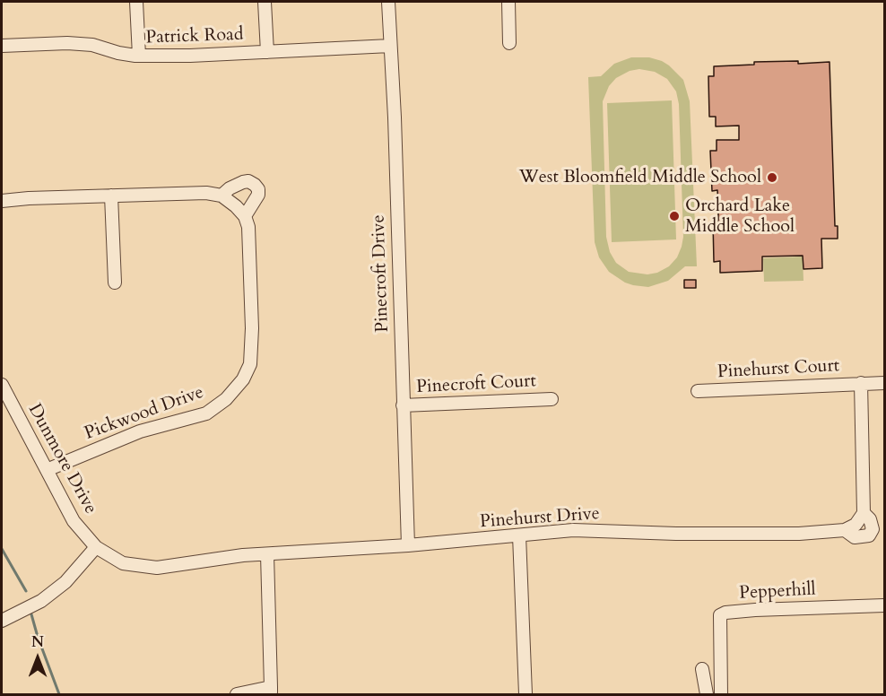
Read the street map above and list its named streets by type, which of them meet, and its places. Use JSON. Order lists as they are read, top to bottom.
{
  "streets": {
    "street": [
      "Patrick Road",
      "Pinecroft Drive",
      "Pinehurst Court",
      "Pinecroft Court",
      "Pickwood Drive",
      "Dunmore Drive",
      "Pinehurst Drive",
      "Pepperhill"
    ]
  },
  "crossings": [
    ["Patrick Road", "Pinecroft Drive"],
    ["Pinecroft Drive", "Pinecroft Court"],
    ["Pinecroft Drive", "Pinehurst Drive"],
    ["Pinehurst Court", "Pinehurst Drive"],
    ["Pickwood Drive", "Dunmore Drive"],
    ["Dunmore Drive", "Pinehurst Drive"]
  ],
  "places": ["West Bloomfield Middle School", "Orchard Lake Middle School"],
  "north": "top"
}
